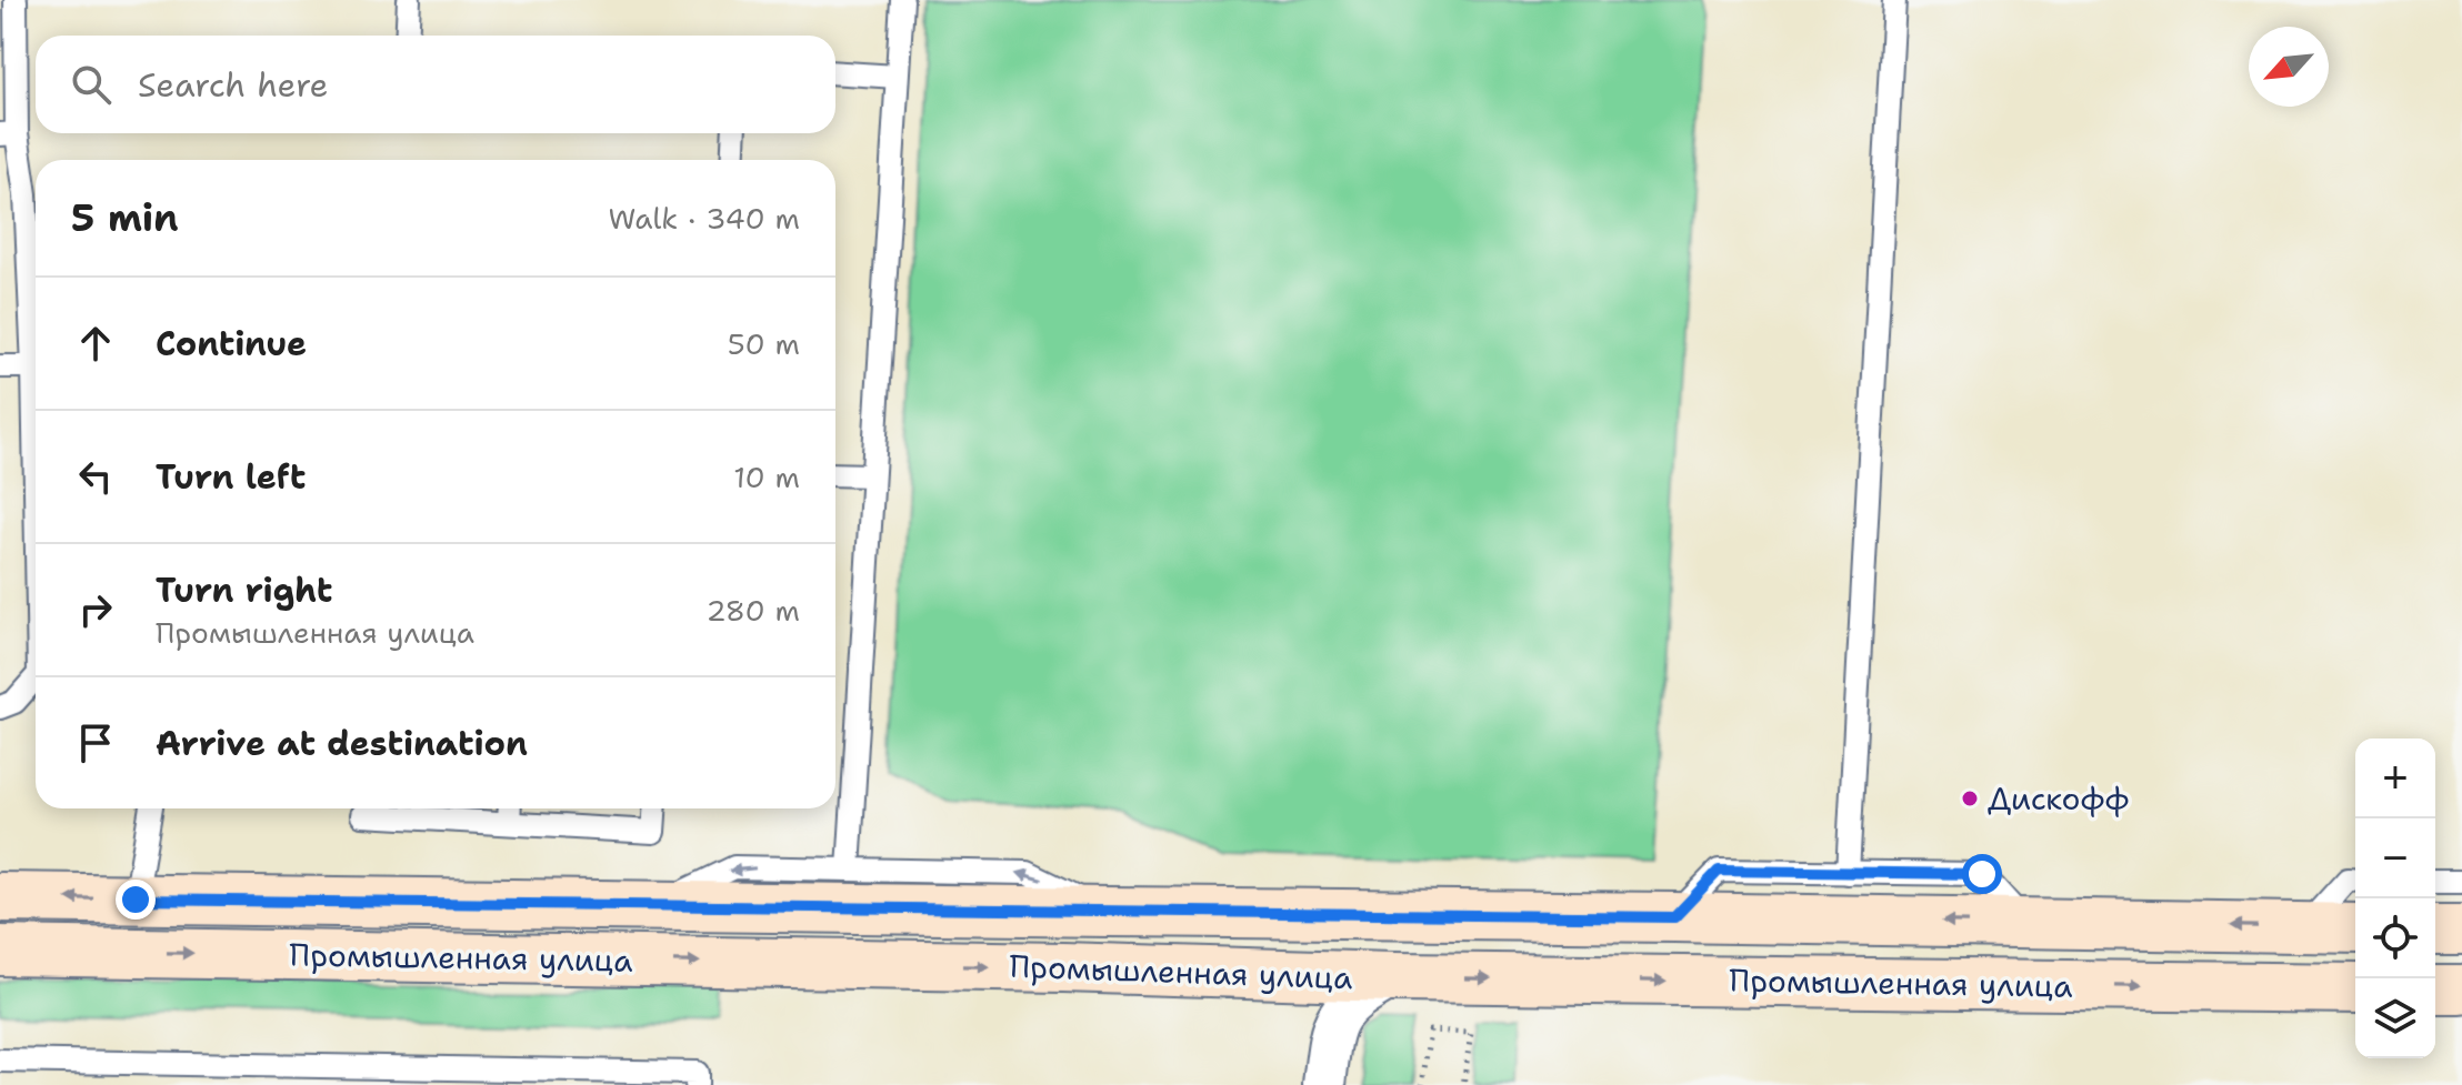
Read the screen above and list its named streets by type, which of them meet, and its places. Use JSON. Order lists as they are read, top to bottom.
{
  "streets": {
    "street": ["Промышленная улица"]
  },
  "places": ["Дискофф"],
  "north": "bottom left",
  "page": {
    "search": "Search here",
    "heading": ["5 min", "Walk · 340 m"],
    "list": [
      ["Continue", "50 m"],
      ["Turn left", "10 m"],
      ["Turn right", "Промышленная улица", "280 m"],
      "Arrive at destination"
    ],
    "map_buttons": ["+", "−"]
  }
}
